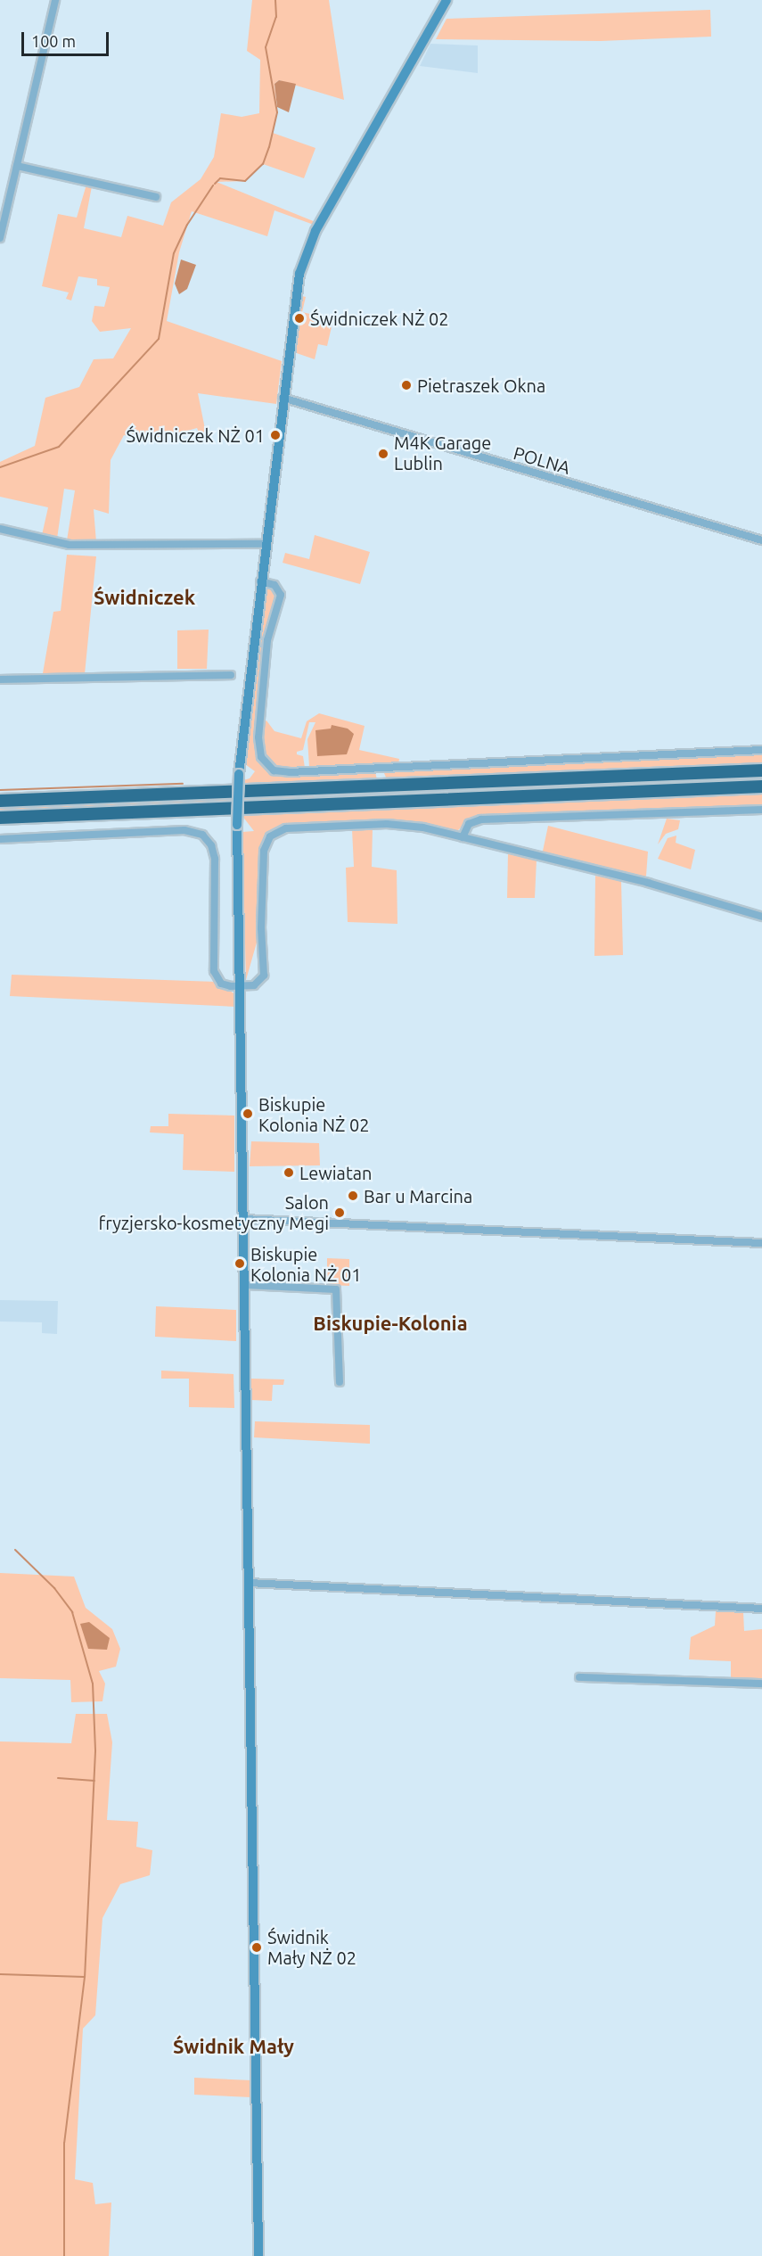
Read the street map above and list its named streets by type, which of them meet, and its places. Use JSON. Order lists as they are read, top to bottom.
{
  "streets": {
    "street": ["POLNA"]
  },
  "districts": ["Świdniczek", "Biskupie-Kolonia", "Świdnik Mały"],
  "places": [
    "Świdniczek NŻ 02",
    "Pietraszek Okna",
    "Świdniczek NŻ 01",
    "M4K Garage Lublin",
    "Biskupie Kolonia NŻ 02",
    "Lewiatan",
    "Bar u Marcina",
    "Salon fryzjersko-kosmetyczny Megi",
    "Biskupie Kolonia NŻ 01",
    "Świdnik Mały NŻ 02"
  ],
  "scale_bar": "100 m"
}
